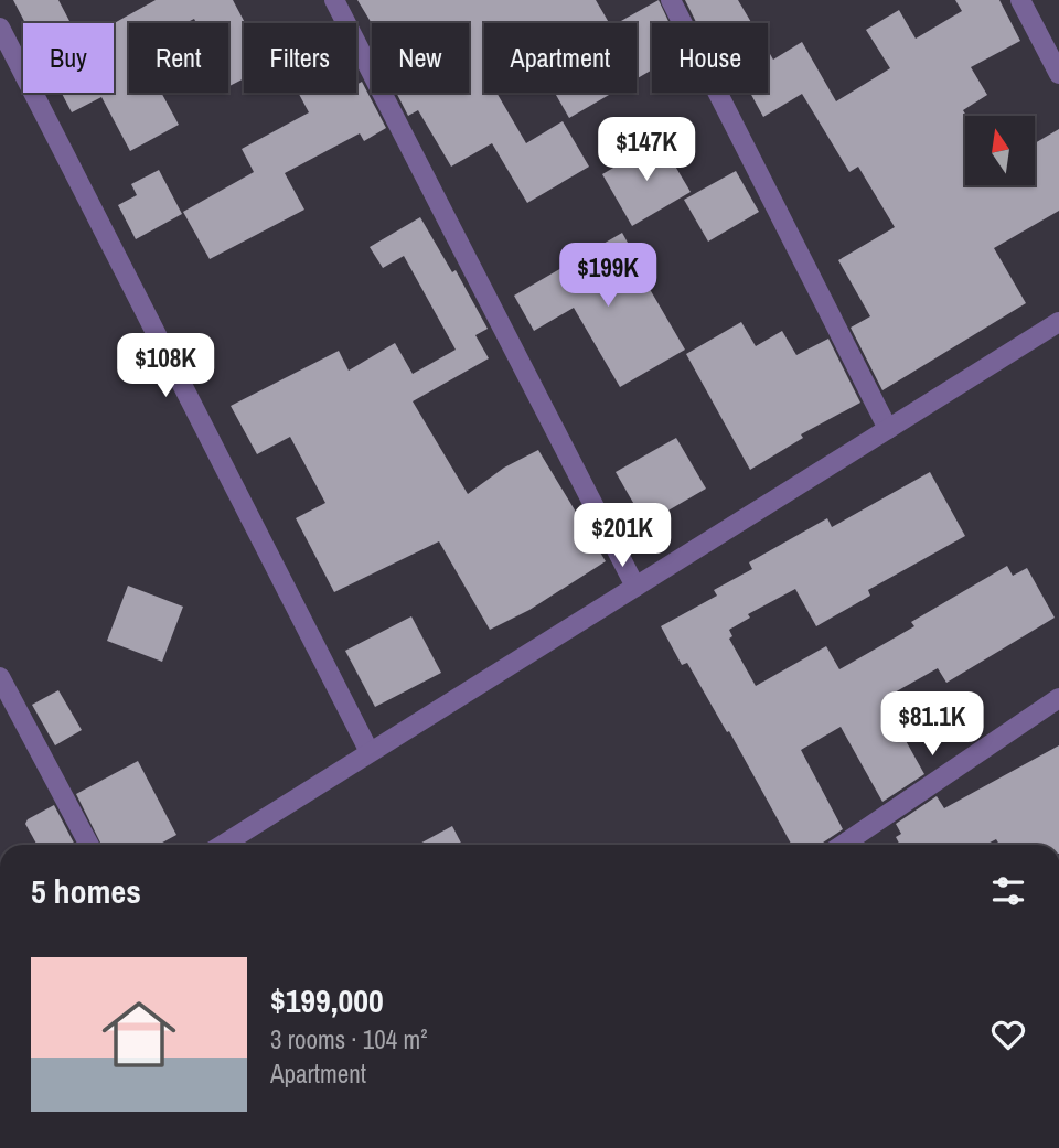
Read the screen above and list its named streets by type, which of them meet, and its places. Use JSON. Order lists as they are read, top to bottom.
{
  "north": "top",
  "page": {
    "chip": [
      "Buy",
      "Rent",
      "Filters",
      "New",
      "Apartment",
      "House"
    ],
    "price": [
      "$147K",
      "$199K",
      "$108K",
      "$201K",
      "$81.1K"
    ],
    "heading": "5 homes",
    "list": [
      {
        "name": "$199,000",
        "note": "3 rooms · 104 m² · Apartment"
      }
    ]
  }
}
